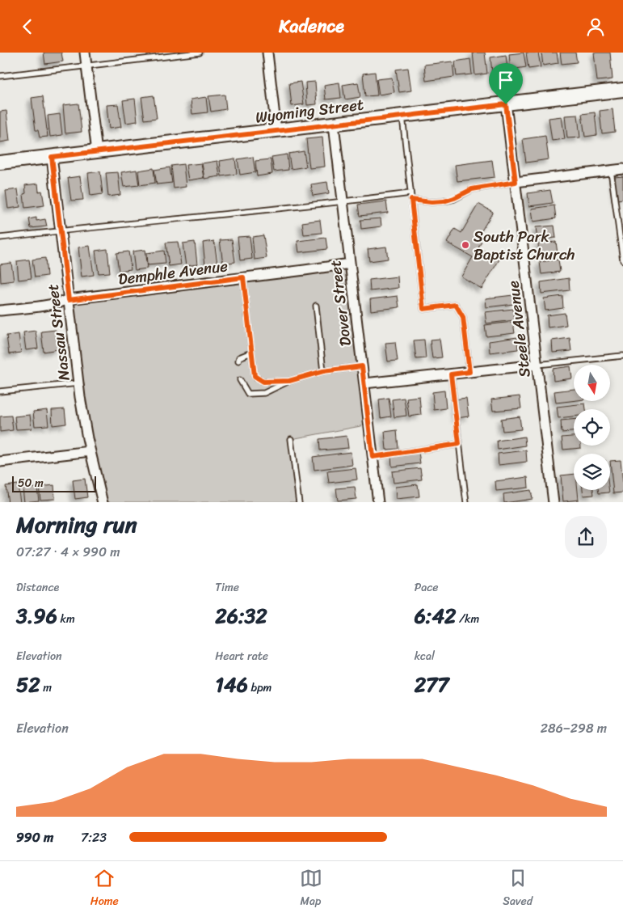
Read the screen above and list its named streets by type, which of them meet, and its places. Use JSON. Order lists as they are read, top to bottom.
{
  "streets": {
    "street": [
      "Wyoming Street",
      "Demphle Avenue",
      "Dover Street",
      "Steele Avenue",
      "Nassau Street"
    ]
  },
  "crossings": [
    ["Wyoming Street", "Dover Street"],
    ["Wyoming Street", "Steele Avenue"],
    ["Wyoming Street", "Nassau Street"],
    ["Demphle Avenue", "Dover Street"],
    ["Demphle Avenue", "Nassau Street"]
  ],
  "places": ["South Park Baptist Church"],
  "scale_bar": "50 m",
  "north": "bottom",
  "page": {
    "header": "Kadence",
    "scale": "50 m",
    "heading": ["Morning run", "07:27 · 4 × 990 m"],
    "stats": [
      ["Distance", "3.96 km"],
      ["Time", "26:32"],
      ["Pace", "6:42 /km"],
      ["Elevation", "52 m"],
      ["Heart rate", "146 bpm"],
      ["kcal", "277"]
    ],
    "chart": ["Elevation", "286–298 m"],
    "list": [
      {
        "name": "990 m",
        "note": "7:23"
      }
    ],
    "tabs": ["Home", "Map", "Saved"]
  }
}
